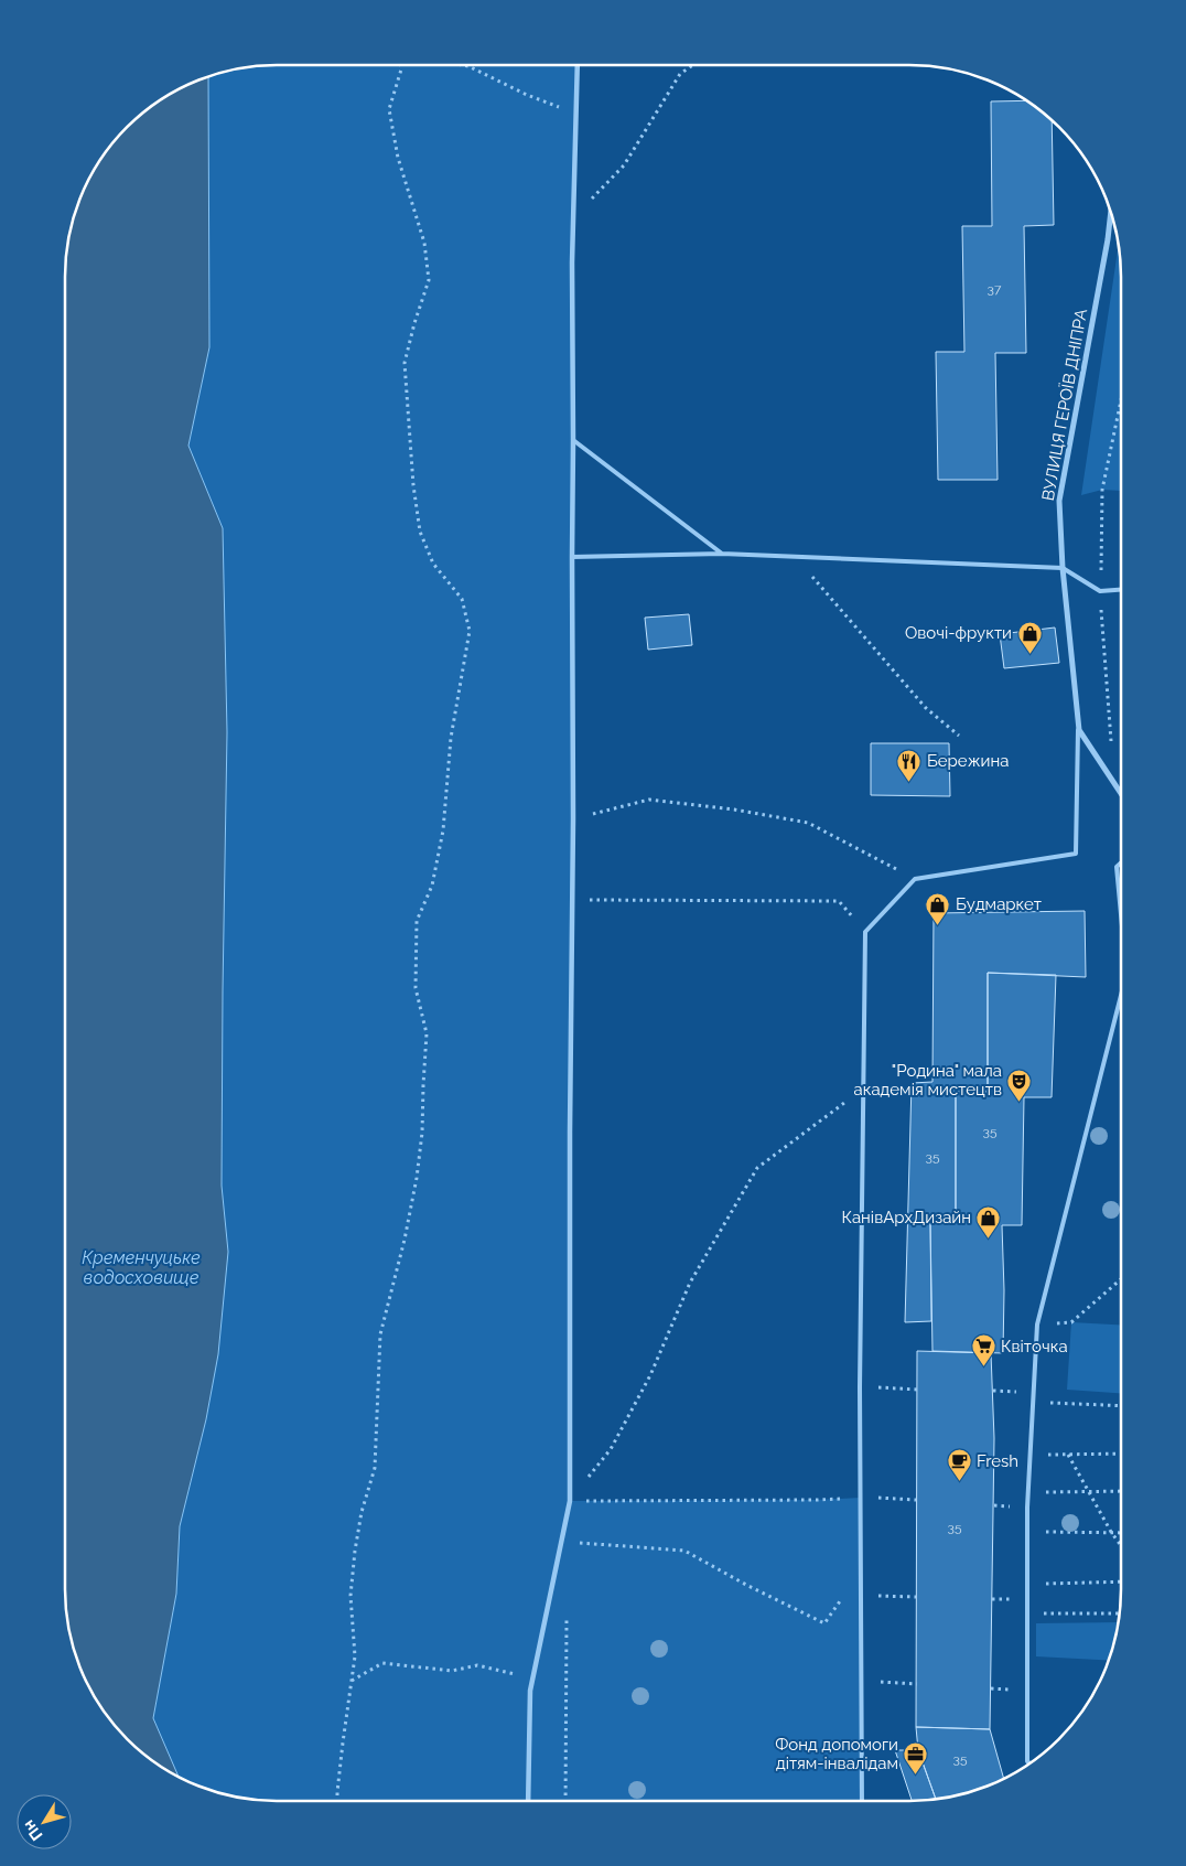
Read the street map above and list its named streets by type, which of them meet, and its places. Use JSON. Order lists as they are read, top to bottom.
{
  "streets": {
    "street": ["ВУЛИЦЯ ГЕРОЇВ ДНІПРА"]
  },
  "water": ["Кременчуцьке водосховище"],
  "places": {
    "shop": ["Овочі-фрукти", "Будмаркет", "КанівАрхДизайн"],
    "restaurant": ["Бережина"],
    "theatre": ["\"Родина\" мала академія мистецтв"],
    "supermarket": ["Квіточка"],
    "cafe": ["Fresh"],
    "office": ["Фонд допомоги дітям-інвалідам"]
  },
  "house_numbers": [
    "37",
    "35",
    "35",
    "35",
    "35"
  ],
  "north": "bottom left"
}
